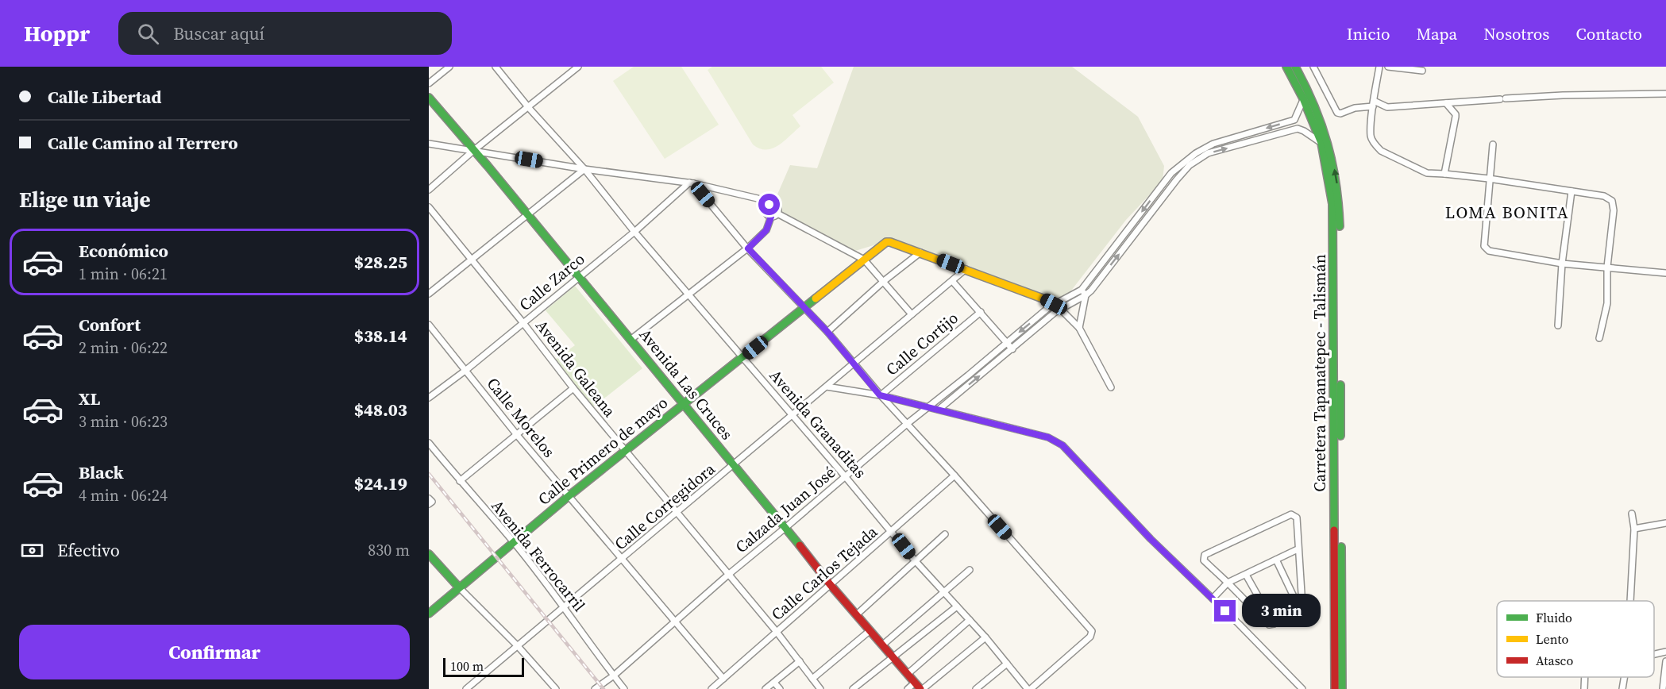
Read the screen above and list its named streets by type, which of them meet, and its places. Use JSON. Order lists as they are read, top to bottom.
{
  "streets": {
    "main road": ["Carretera Tapanatepec - Talismán", "Avenida Las Cruces", "Calle Primero de mayo"],
    "street": [
      "Calle Zarco",
      "Calle Cortijo",
      "Avenida Galeana",
      "Calle Morelos",
      "Avenida Granaditas",
      "Calle Corregidora",
      "Calzada Juan José",
      "Avenida Ferrocarril",
      "Calle Carlos Tejada"
    ]
  },
  "crossings": [
    ["Calle Zarco", "Avenida Galeana"],
    ["Calle Zarco", "Avenida Las Cruces"],
    ["Calle Zarco", "Calle Morelos"],
    ["Calle Zarco", "Avenida Granaditas"],
    ["Avenida Galeana", "Calle Primero de mayo"],
    ["Avenida Galeana", "Calle Corregidora"],
    ["Avenida Galeana", "Calzada Juan José"],
    ["Avenida Galeana", "Calle Carlos Tejada"],
    ["Avenida Las Cruces", "Calle Primero de mayo"],
    ["Avenida Las Cruces", "Calle Corregidora"],
    ["Avenida Las Cruces", "Calzada Juan José"],
    ["Avenida Las Cruces", "Calle Carlos Tejada"],
    ["Calle Morelos", "Calle Primero de mayo"],
    ["Calle Morelos", "Calle Corregidora"],
    ["Calle Morelos", "Calzada Juan José"],
    ["Calle Morelos", "Calle Carlos Tejada"],
    ["Avenida Granaditas", "Calle Primero de mayo"],
    ["Avenida Granaditas", "Calle Corregidora"],
    ["Avenida Granaditas", "Calzada Juan José"],
    ["Avenida Granaditas", "Calle Carlos Tejada"],
    ["Calle Primero de mayo", "Avenida Ferrocarril"],
    ["Calle Corregidora", "Avenida Ferrocarril"],
    ["Calzada Juan José", "Avenida Ferrocarril"]
  ],
  "districts": ["LOMA BONITA"],
  "legend": ["Fluido", "Lento", "Atasco"],
  "scale_bar": "100 m",
  "page": {
    "header": "Hoppr",
    "search": "Buscar aquí",
    "nav": [
      "Inicio",
      "Mapa",
      "Nosotros",
      "Contacto"
    ],
    "banner": ["Calle Libertad", "Calle Camino al Terrero"],
    "heading": "Elige un viaje",
    "list": [
      {
        "name": "Económico",
        "note": "1 min · 06:21",
        "value": "$28.25"
      },
      {
        "name": "Confort",
        "note": "2 min · 06:22",
        "value": "$38.14"
      },
      {
        "name": "XL",
        "note": "3 min · 06:23",
        "value": "$48.03"
      },
      {
        "name": "Black",
        "note": "4 min · 06:24",
        "value": "$24.19"
      }
    ],
    "pay": ["Efectivo", "830 m"],
    "bubble": "3 min",
    "buttons": "Confirmar",
    "scale": "100 m"
  }
}
